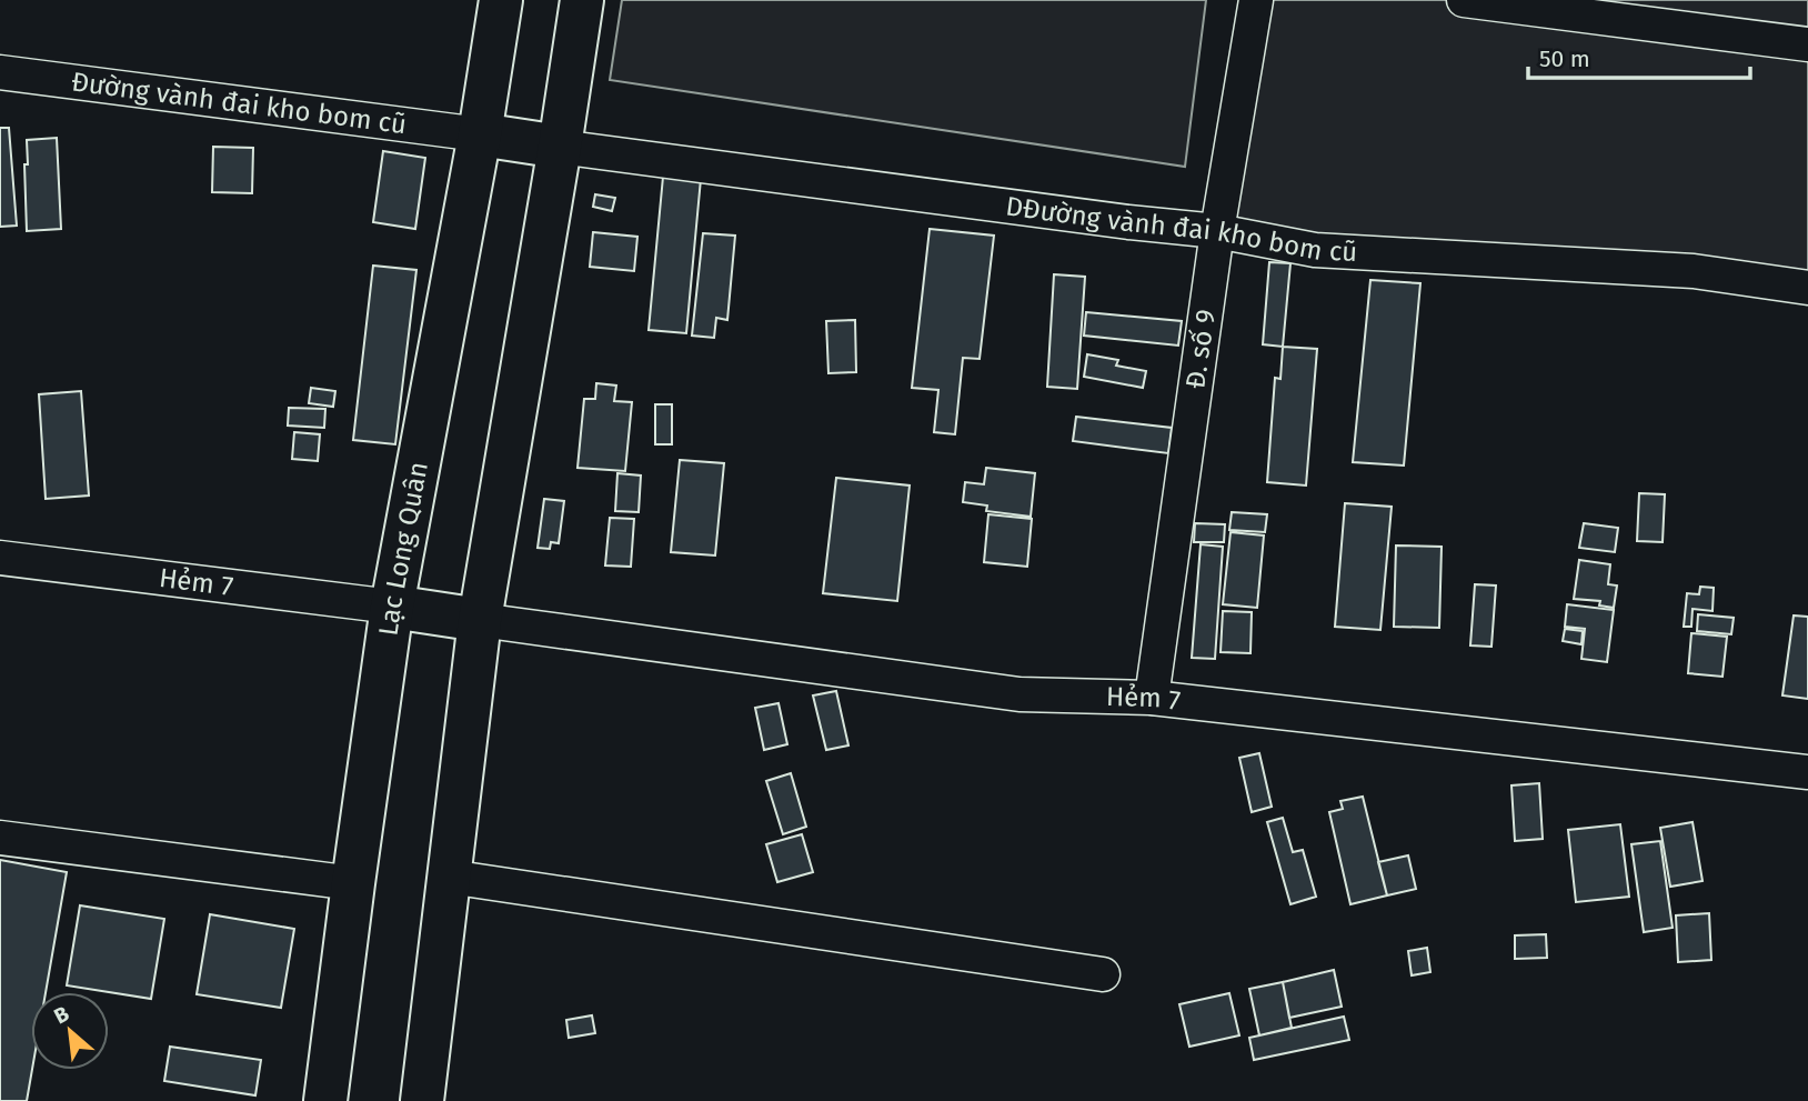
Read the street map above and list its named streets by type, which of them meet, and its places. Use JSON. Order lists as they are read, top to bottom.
{
  "streets": {
    "main road": ["Lạc Long Quân"],
    "street": [
      "Đường vành đai kho bom cũ",
      "DĐường vành đai kho bom cũ",
      "Đ. số 9",
      "Hẻm 7"
    ]
  },
  "crossings": [
    ["Đường vành đai kho bom cũ", "Lạc Long Quân"],
    ["DĐường vành đai kho bom cũ", "Đ. số 9"],
    ["Đ. số 9", "Hẻm 7"],
    ["Lạc Long Quân", "Hẻm 7"]
  ],
  "scale_bar": "50 m",
  "north": "top left"
}
